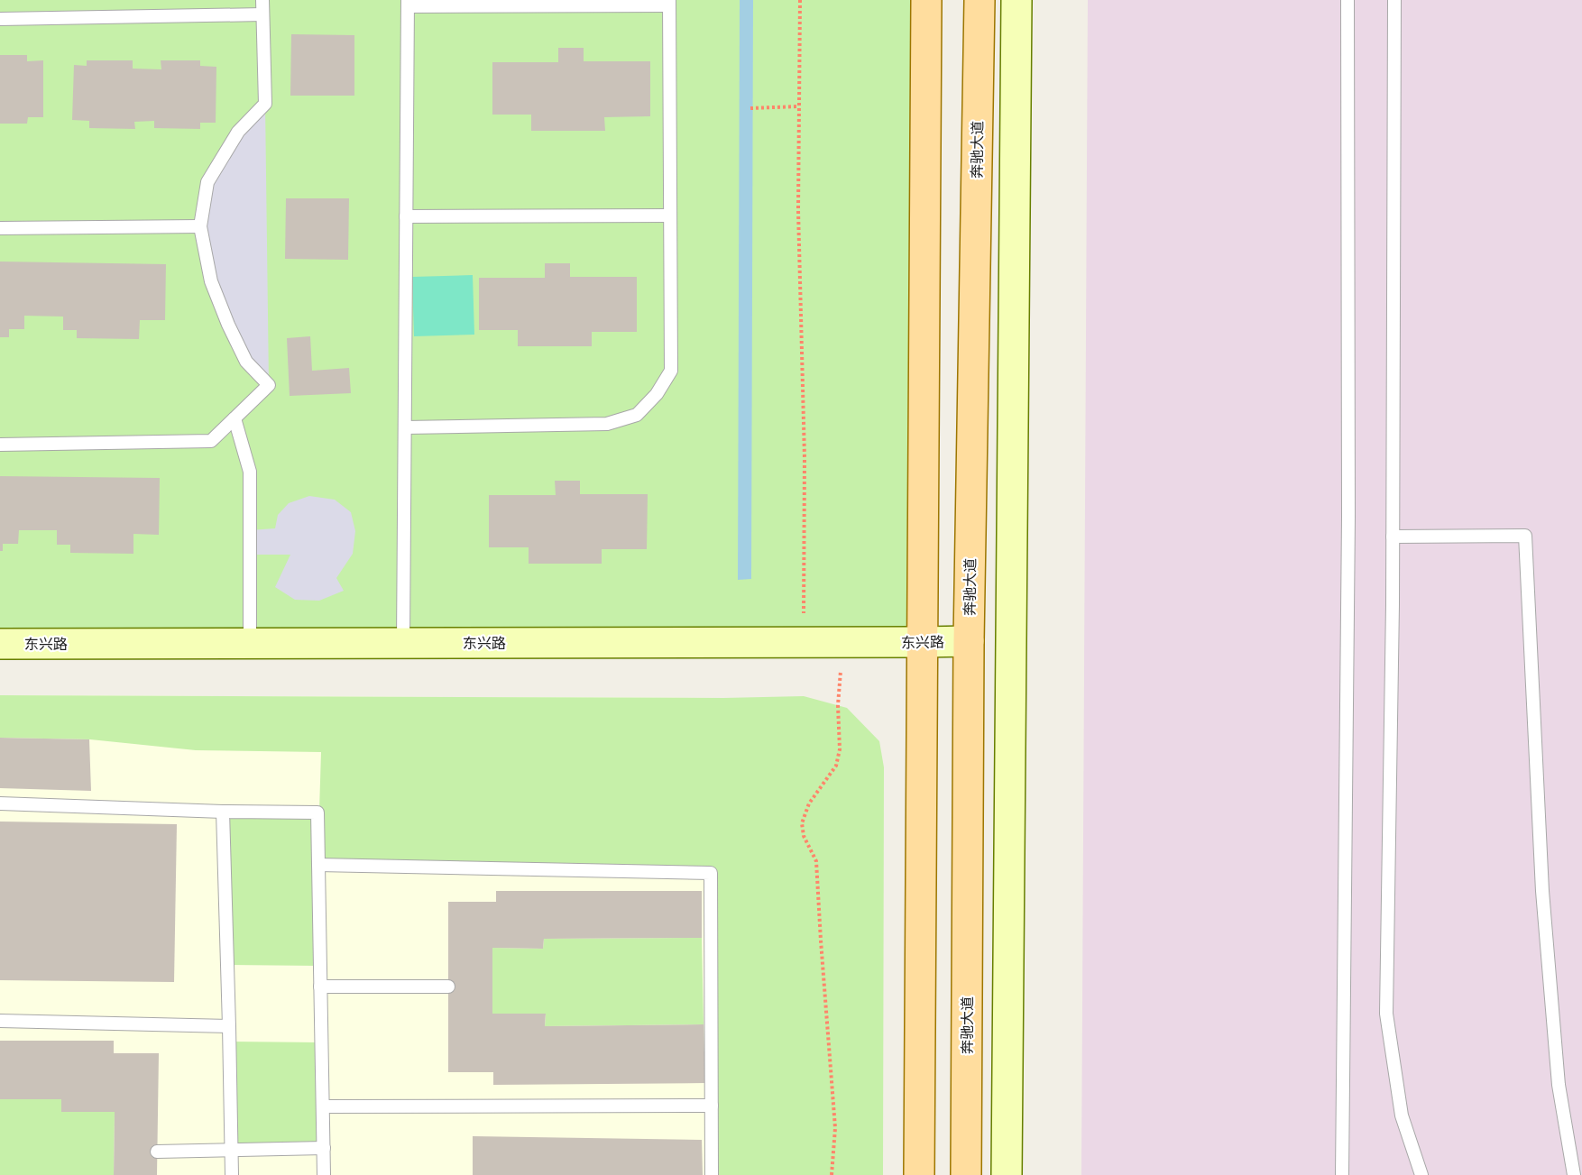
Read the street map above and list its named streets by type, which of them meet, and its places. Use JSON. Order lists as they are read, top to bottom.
{
  "streets": {
    "main road": ["奔驰大道"],
    "street": ["东兴路"]
  },
  "crossings": [
    ["奔驰大道", "东兴路"]
  ]
}
